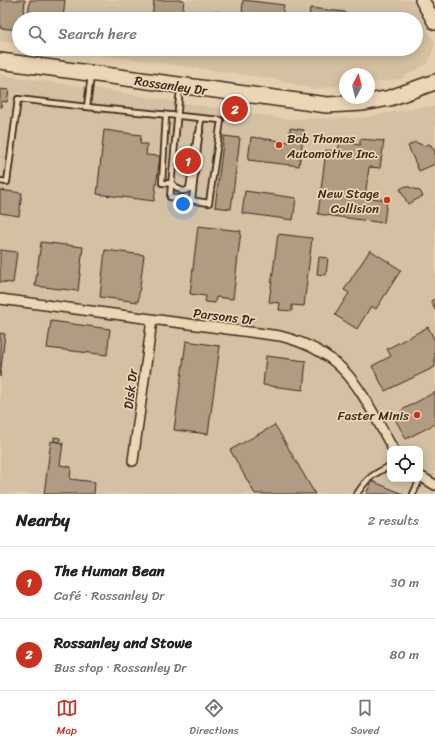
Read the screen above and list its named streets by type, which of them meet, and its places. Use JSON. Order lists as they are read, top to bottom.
{
  "streets": {
    "main road": ["Rossanley Dr"],
    "street": ["Parsons Dr", "Disk Dr"]
  },
  "crossings": [
    ["Parsons Dr", "Disk Dr"]
  ],
  "places": ["Bob Thomas Automotive Inc.", "New Stage Collision", "Faster Minis"],
  "north": "top",
  "page": {
    "search": "Search here",
    "pins": ["2", "1"],
    "heading": ["Nearby", "2 results"],
    "list": [
      {
        "mark": "1",
        "name": "The Human Bean",
        "note": "Café · Rossanley Dr",
        "value": "30 m"
      },
      {
        "mark": "2",
        "name": "Rossanley and Stowe",
        "note": "Bus stop · Rossanley Dr",
        "value": "80 m"
      }
    ],
    "nav": ["Map", "Directions", "Saved"]
  }
}
